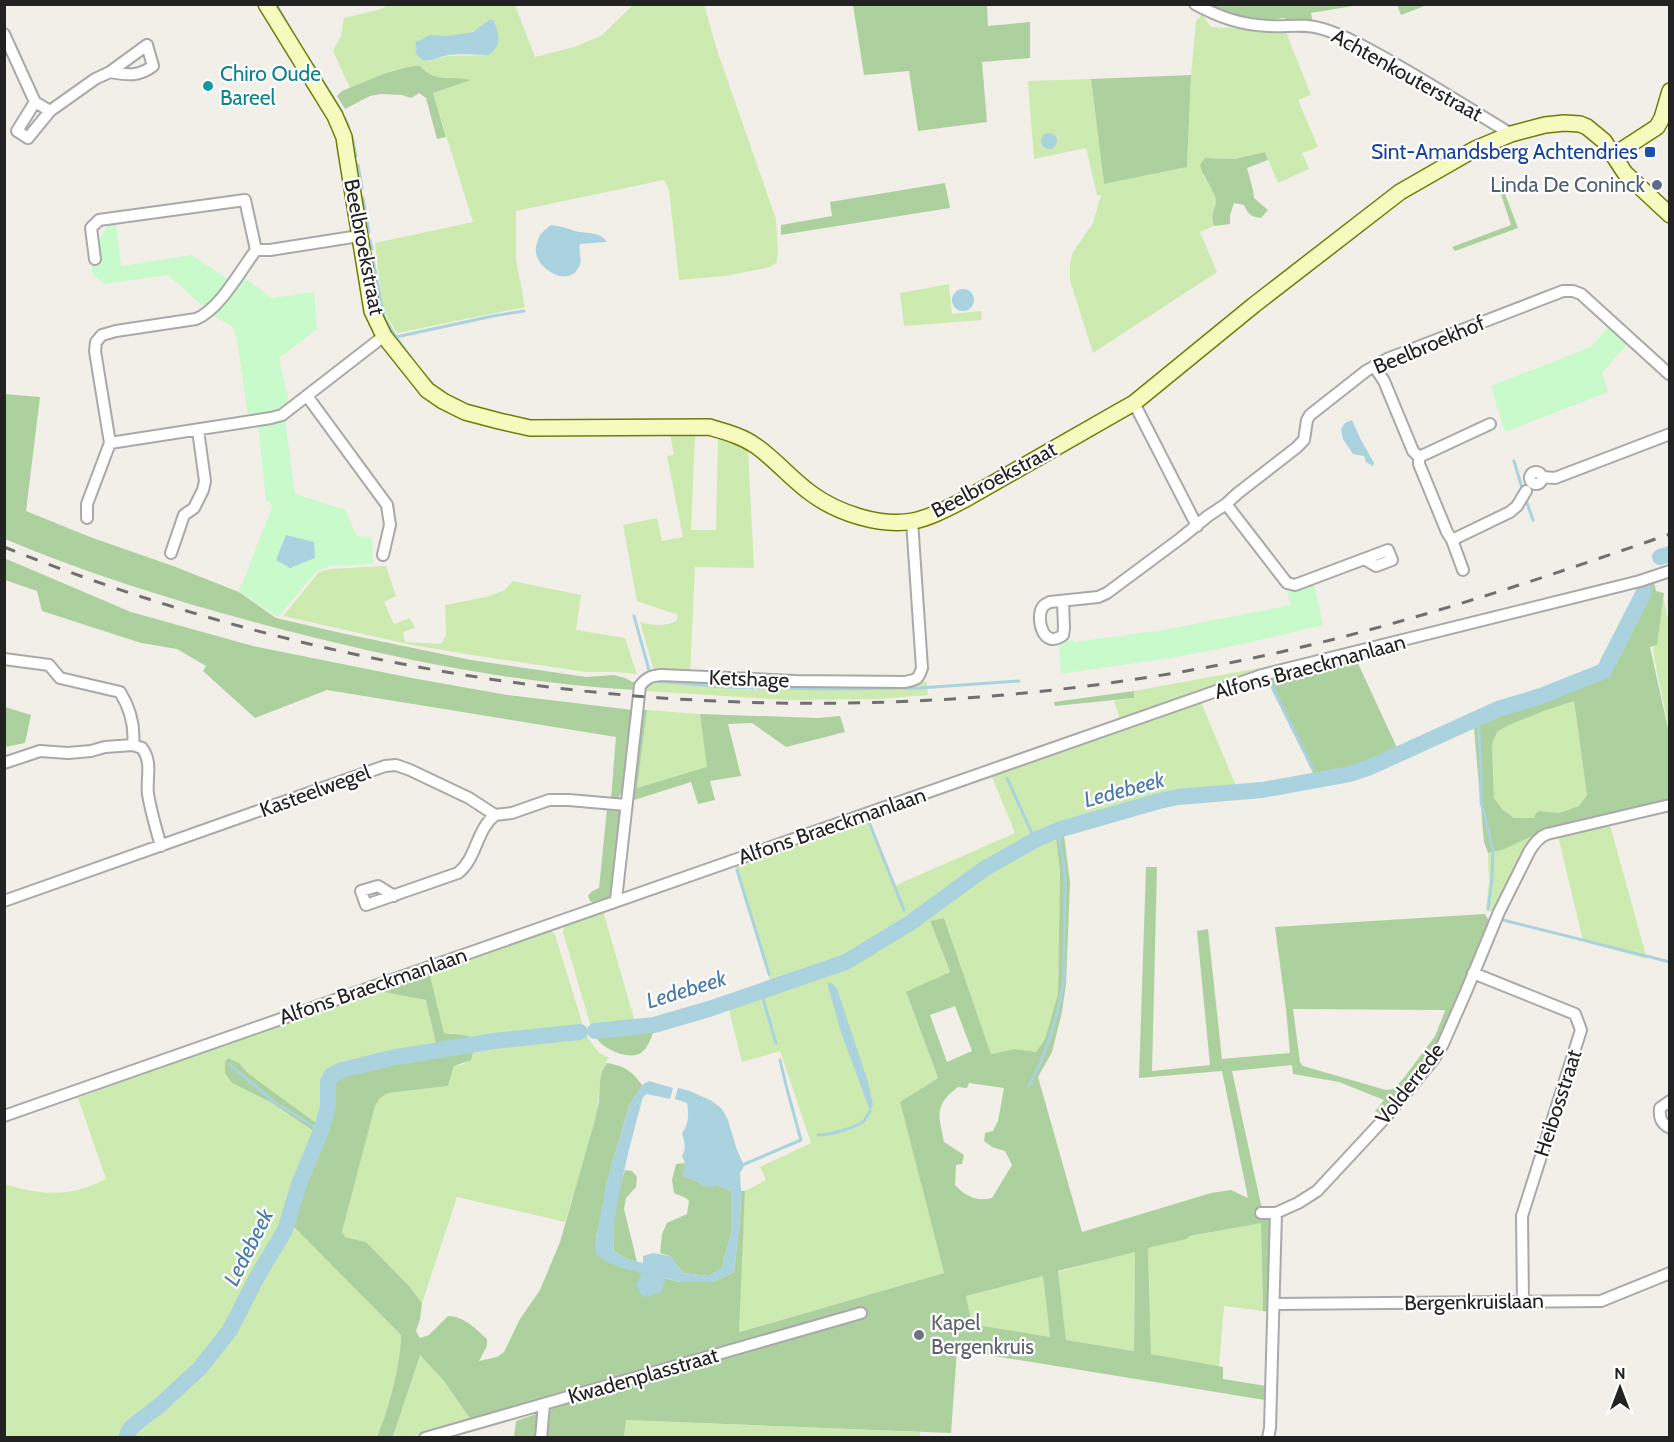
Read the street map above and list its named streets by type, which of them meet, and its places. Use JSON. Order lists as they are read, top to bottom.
{
  "streets": {
    "street": [
      "Achtenkouterstraat",
      "Beelbroekstraat",
      "Beelbroekhof",
      "Alfons Braeckmanlaan",
      "Ketshage",
      "Kasteelwegel",
      "Volderrede",
      "Heibosstraat",
      "Bergenkruislaan",
      "Kwadenplasstraat"
    ]
  },
  "crossings": [
    ["Achtenkouterstraat", "Beelbroekstraat"],
    ["Beelbroekstraat", "Ketshage"],
    ["Alfons Braeckmanlaan", "Ketshage"],
    ["Volderrede", "Heibosstraat"],
    ["Heibosstraat", "Bergenkruislaan"]
  ],
  "water": ["Ledebeek"],
  "places": {
    "other": ["Chiro Oude Bareel", "Linda De Coninck", "Kapel Bergenkruis"],
    "transit": ["Sint-Amandsberg Achtendries"]
  },
  "north": "top"
}
